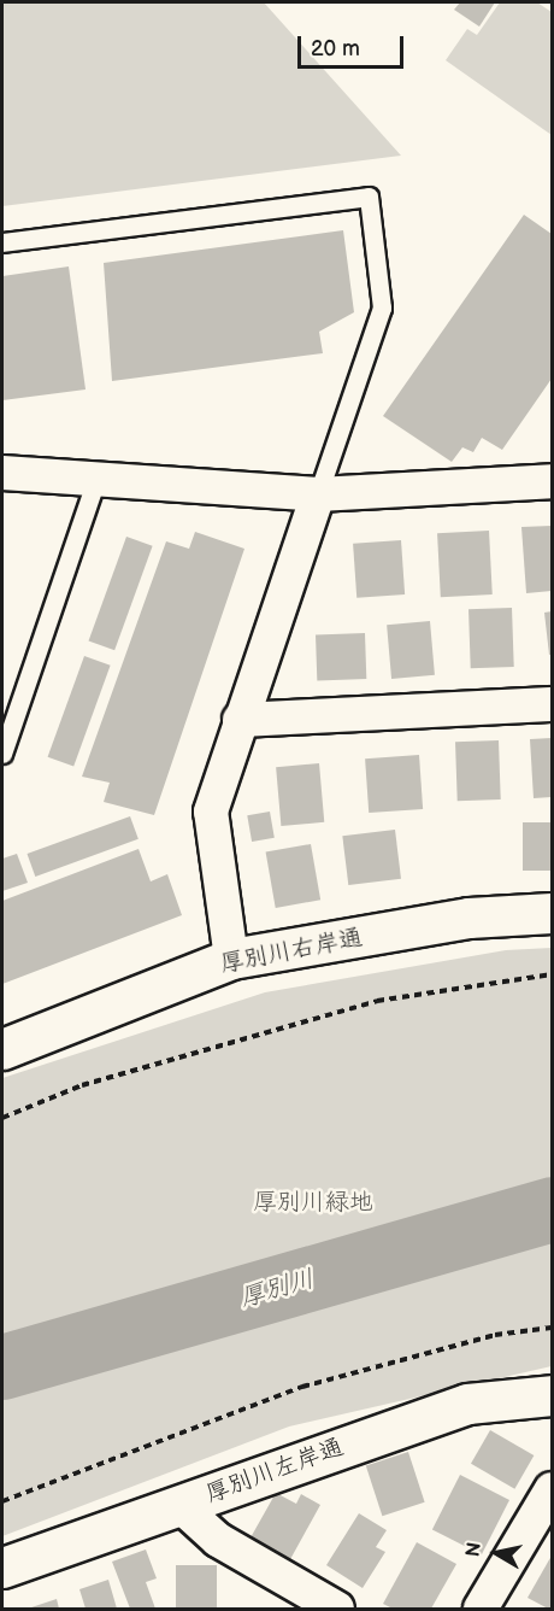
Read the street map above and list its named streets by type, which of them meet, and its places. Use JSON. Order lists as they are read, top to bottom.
{
  "streets": {
    "street": ["厚別川右岸通", "厚別川左岸通"]
  },
  "water": ["厚別川"],
  "parks": ["厚別川緑地"],
  "scale_bar": "20 m",
  "north": "left"
}
